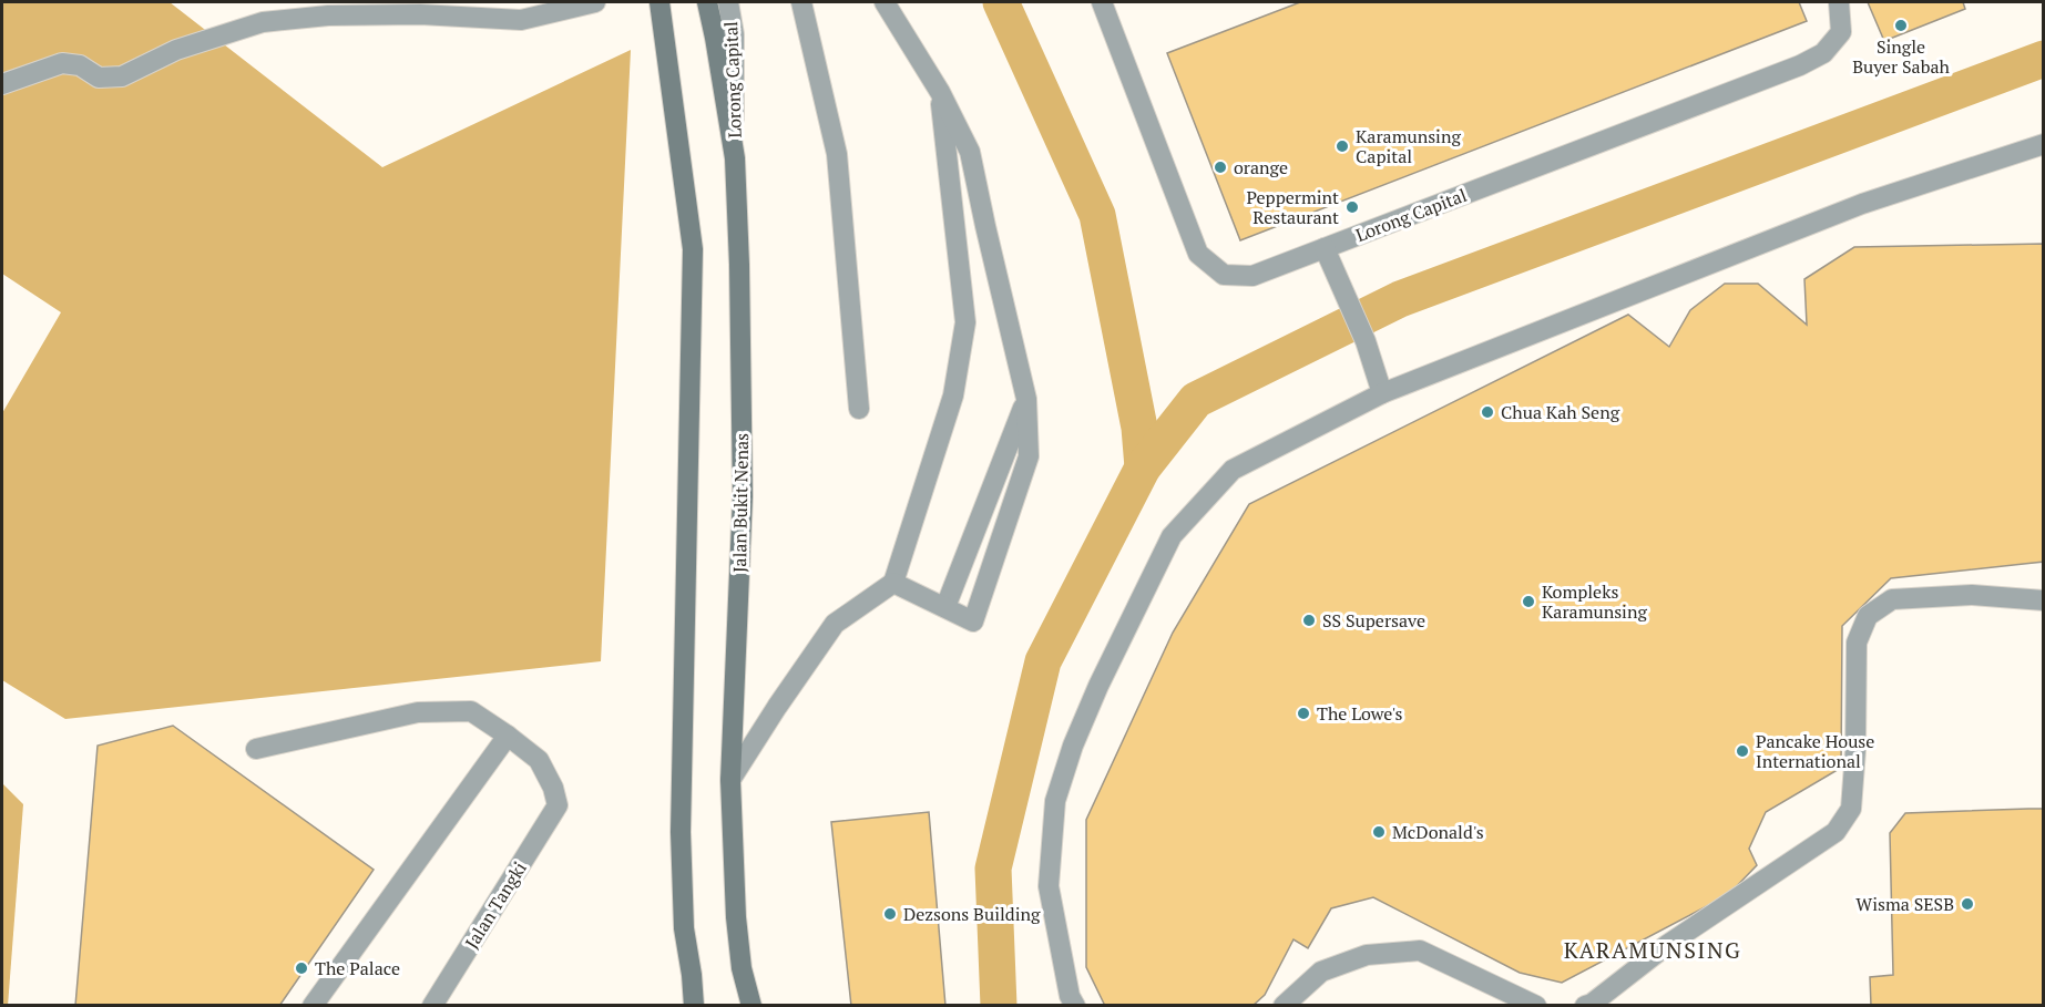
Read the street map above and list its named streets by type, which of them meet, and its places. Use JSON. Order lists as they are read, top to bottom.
{
  "streets": {
    "main road": ["Jalan Bukit Nenas"],
    "street": ["Lorong Capital", "Jalan Tangki"]
  },
  "crossings": [
    ["Lorong Capital", "Jalan Bukit Nenas"]
  ],
  "districts": ["KARAMUNSING"],
  "places": [
    "Single Buyer Sabah",
    "Karamunsing Capital",
    "orange",
    "Peppermint Restaurant",
    "Chua Kah Seng",
    "Kompleks Karamunsing",
    "SS Supersave",
    "The Lowe's",
    "Pancake House International",
    "McDonald's",
    "Wisma SESB",
    "Dezsons Building",
    "The Palace"
  ]
}
